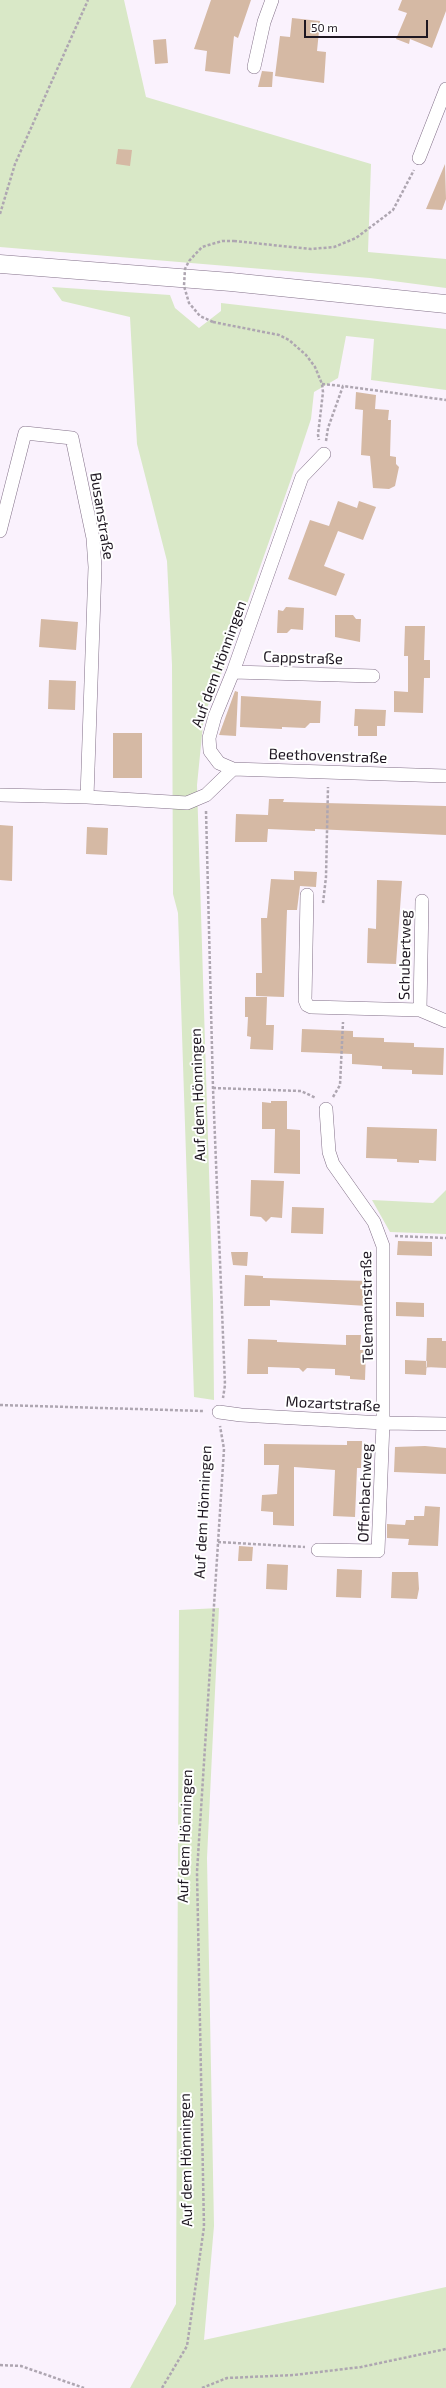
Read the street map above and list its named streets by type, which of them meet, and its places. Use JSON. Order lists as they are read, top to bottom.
{
  "streets": {
    "street": [
      "Busanstraße",
      "Cappstraße",
      "Auf dem Hönningen",
      "Beethovenstraße",
      "Schubertweg",
      "Telemannstraße",
      "Mozartstraße",
      "Offenbachweg"
    ]
  },
  "crossings": [
    ["Cappstraße", "Auf dem Hönningen"],
    ["Auf dem Hönningen", "Beethovenstraße"],
    ["Auf dem Hönningen", "Mozartstraße"],
    ["Telemannstraße", "Mozartstraße"],
    ["Telemannstraße", "Offenbachweg"],
    ["Mozartstraße", "Offenbachweg"]
  ],
  "scale_bar": "50 m"
}
